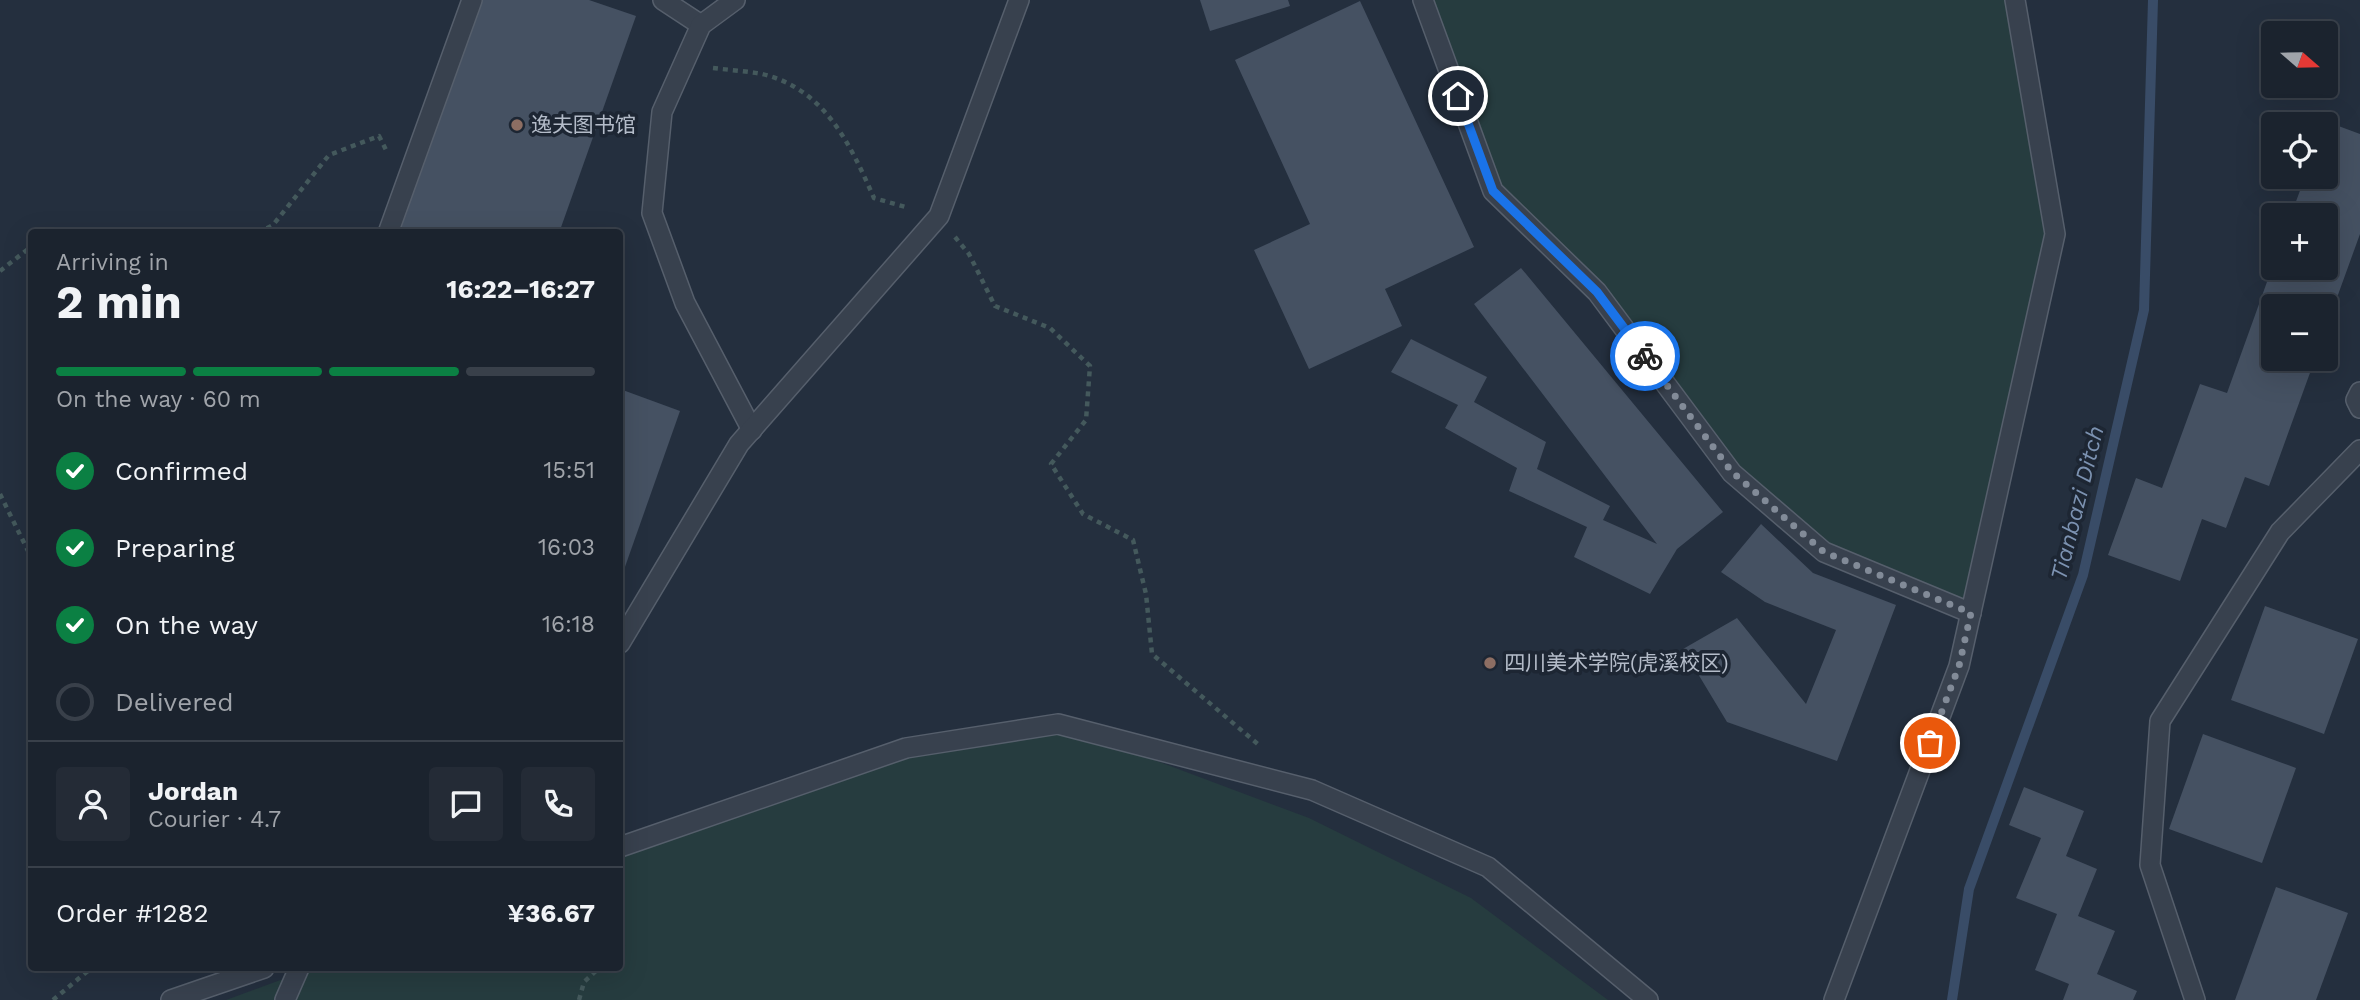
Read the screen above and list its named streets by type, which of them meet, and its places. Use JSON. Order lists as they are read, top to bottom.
{
  "water": ["Tianbazi Ditch"],
  "places": ["逸夫图书馆", "四川美术学院(虎溪校区)"],
  "north": "right",
  "page": {
    "map_buttons": ["+", "−"],
    "heading": ["2 min", "Arriving in", "16:22–16:27"],
    "panel": [
      "Jordan",
      "Courier · 4.7",
      "Order #1282",
      "¥36.67"
    ],
    "bar": "On the way · 60 m",
    "list": [
      ["Confirmed", "15:51"],
      ["Preparing", "16:03"],
      ["On the way", "16:18"],
      "Delivered"
    ]
  }
}
